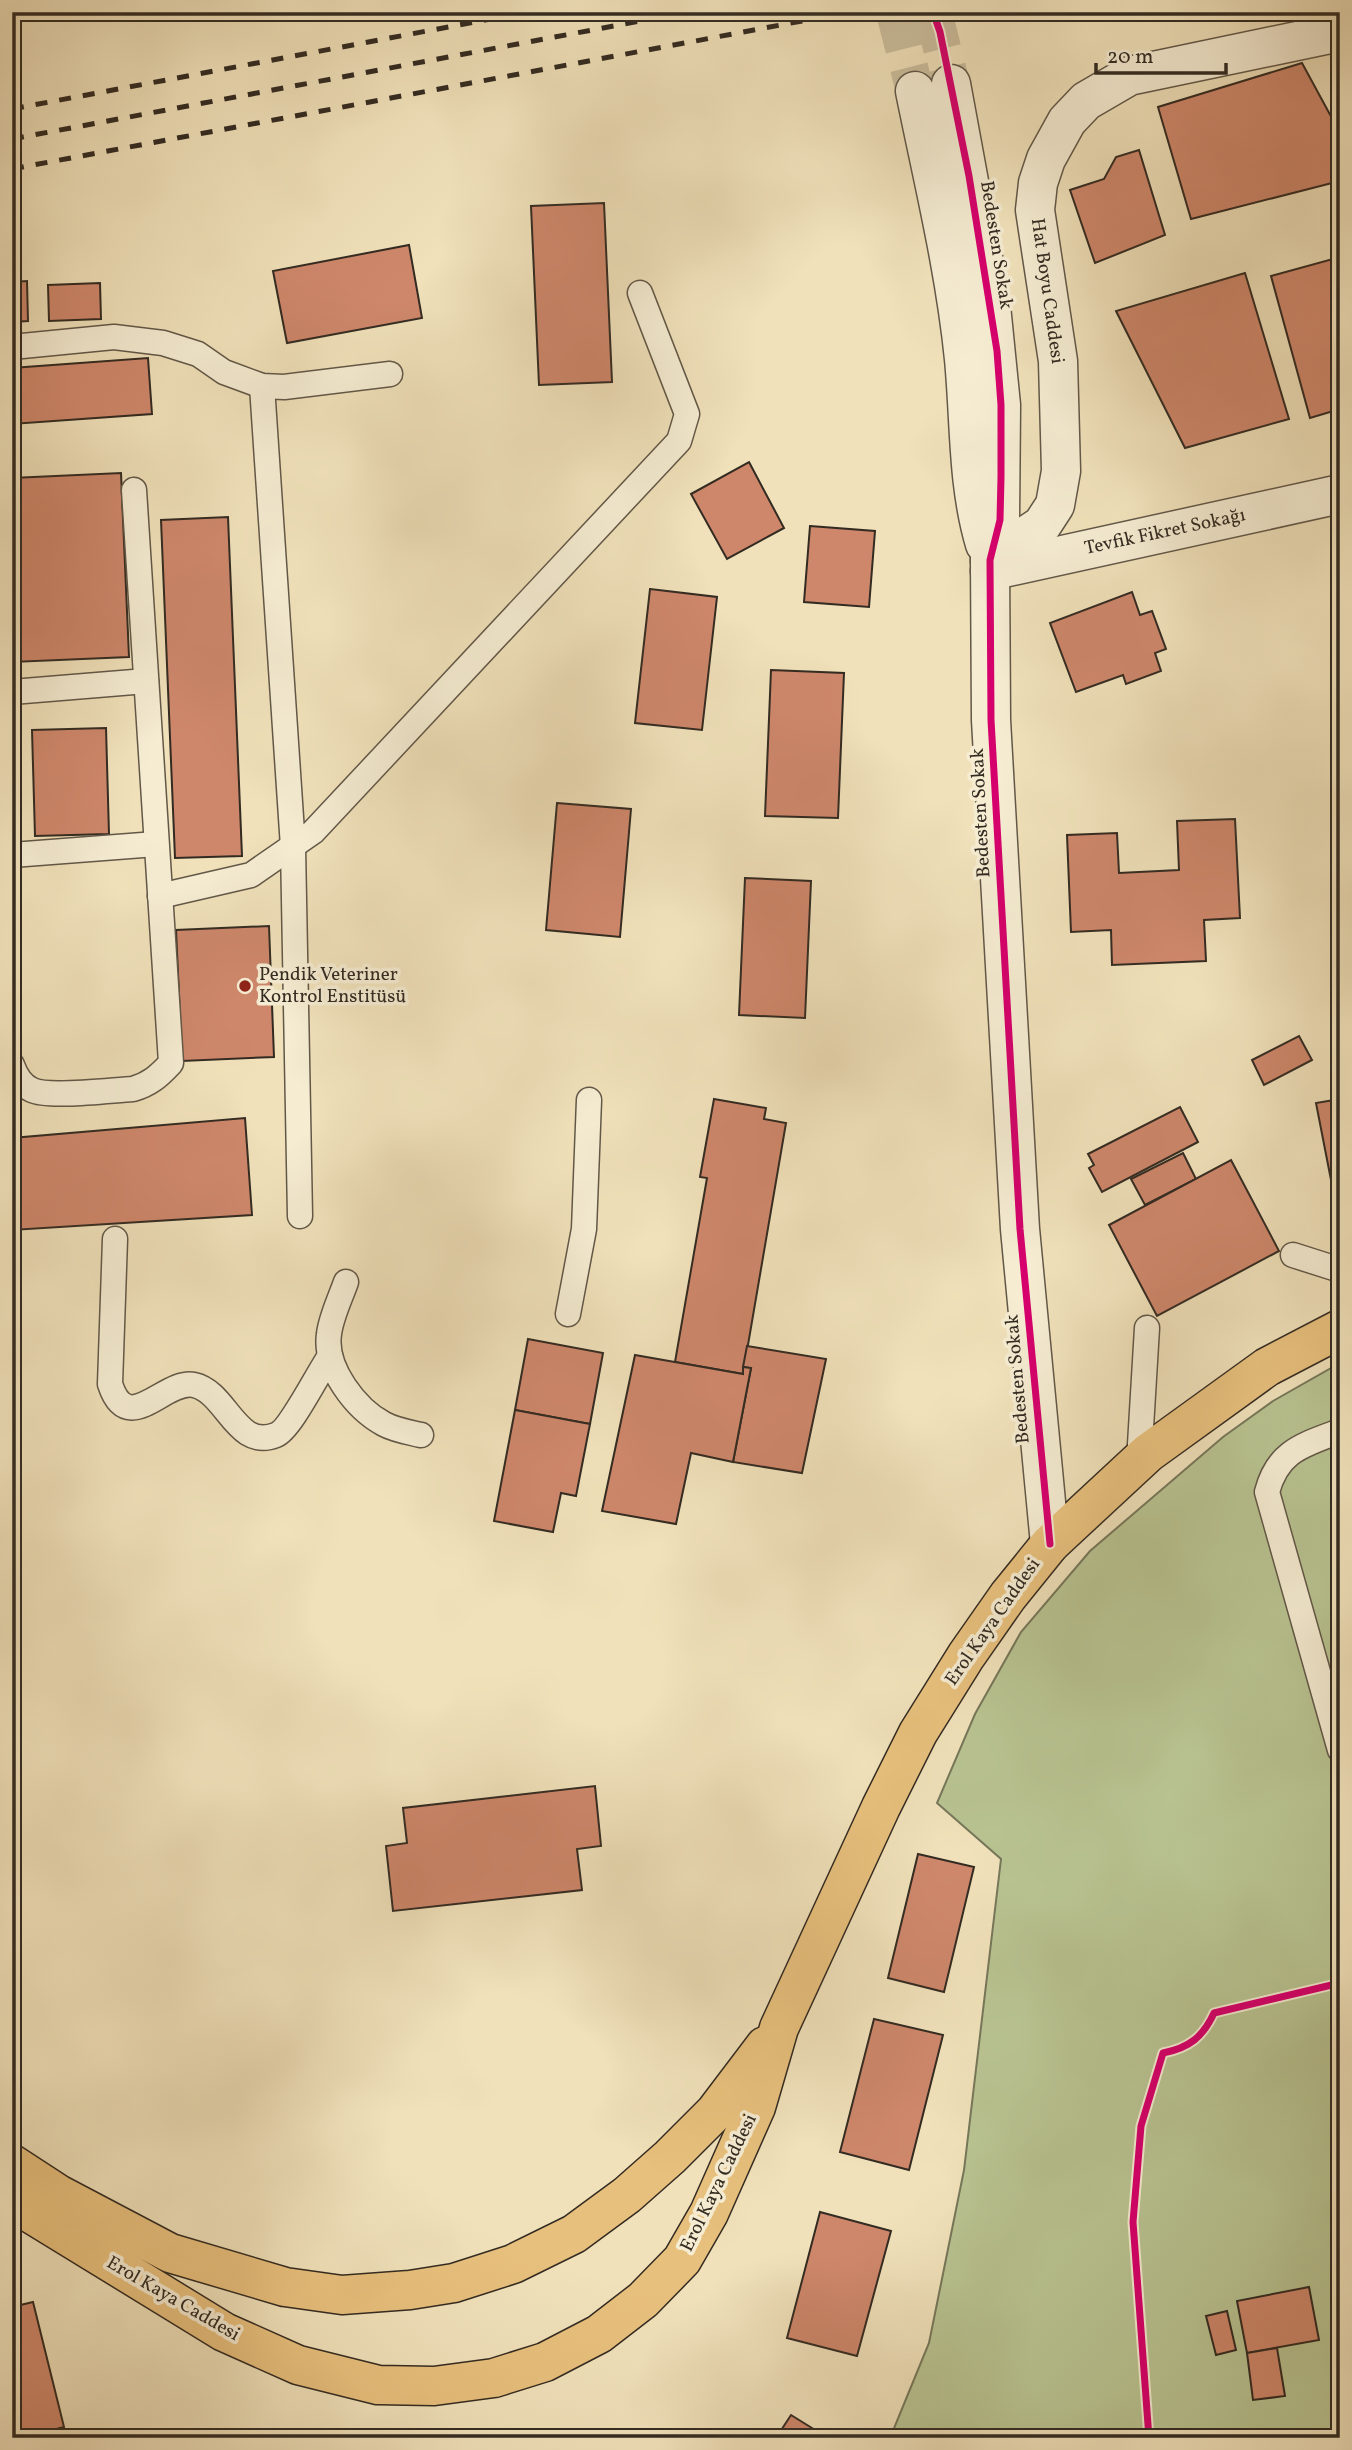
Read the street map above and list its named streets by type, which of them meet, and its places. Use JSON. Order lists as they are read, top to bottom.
{
  "streets": {
    "main road": ["Erol Kaya Caddesi"],
    "street": ["Bedesten Sokak", "Hat Boyu Caddesi", "Tevfik Fikret Sokağı"]
  },
  "crossings": [
    ["Bedesten Sokak", "Hat Boyu Caddesi"],
    ["Bedesten Sokak", "Tevfik Fikret Sokağı"],
    ["Bedesten Sokak", "Erol Kaya Caddesi"],
    ["Hat Boyu Caddesi", "Tevfik Fikret Sokağı"]
  ],
  "places": ["Pendik Veteriner Kontrol Enstitüsü"],
  "scale_bar": "20 m"
}
